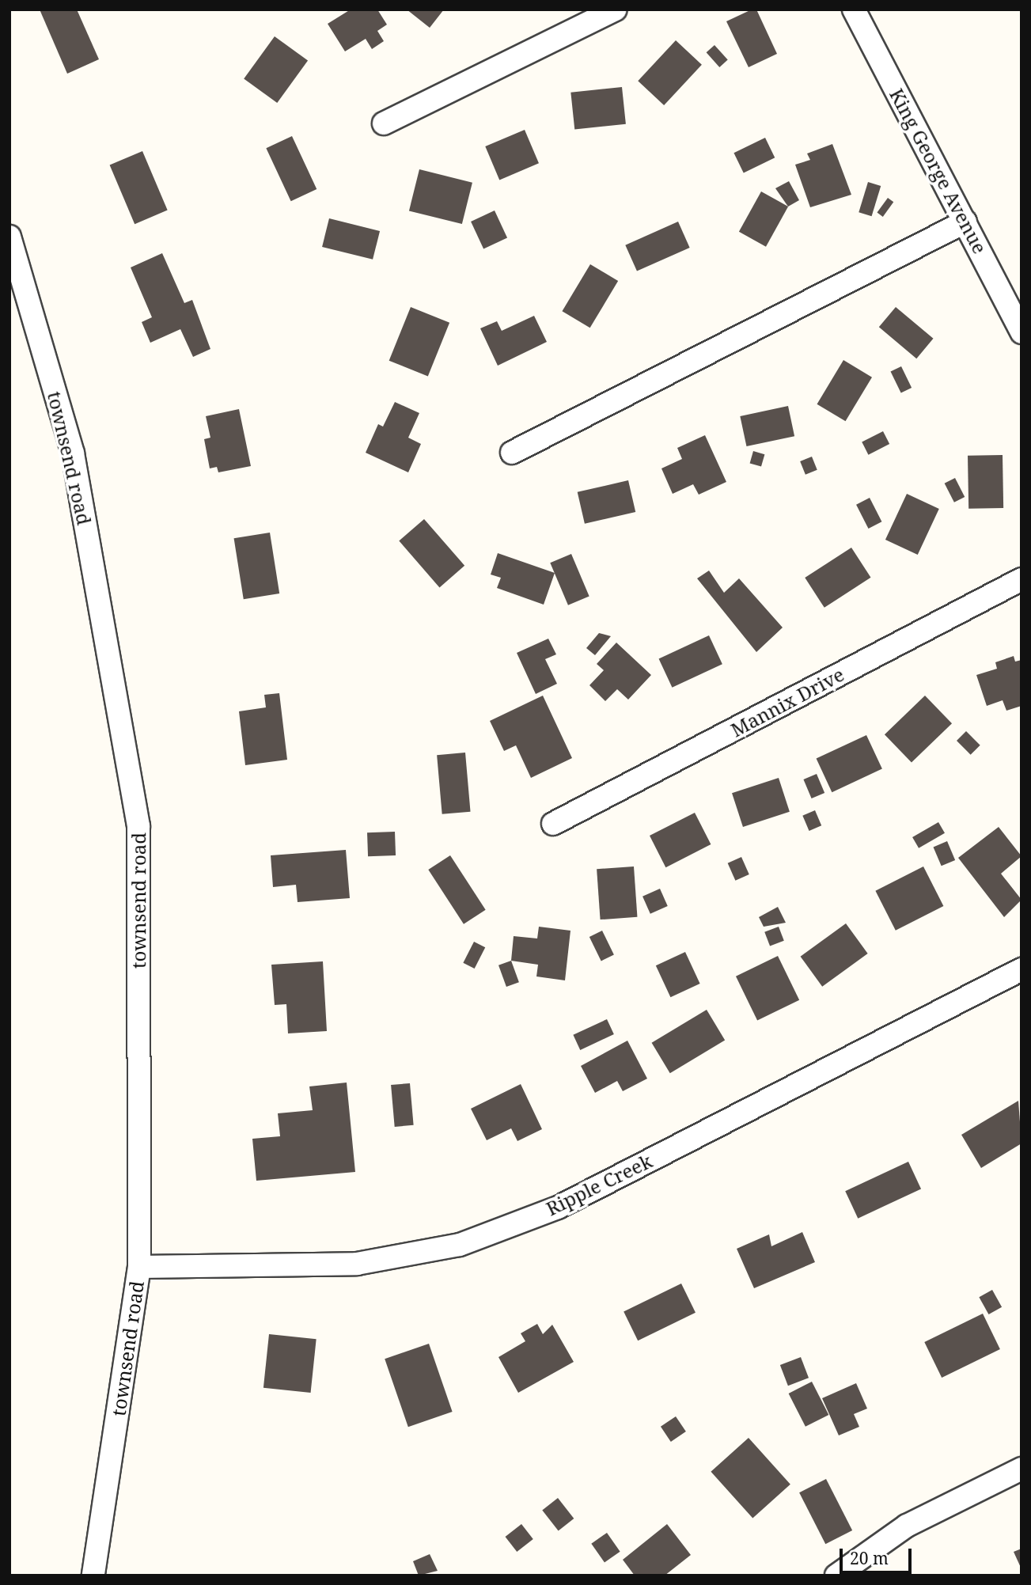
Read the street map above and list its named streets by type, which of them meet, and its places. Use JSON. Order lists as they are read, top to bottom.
{
  "streets": {
    "street": [
      "King George Avenue",
      "townsend road",
      "Mannix Drive",
      "Ripple Creek"
    ]
  },
  "crossings": [
    ["townsend road", "Ripple Creek"]
  ],
  "scale_bar": "20 m"
}
